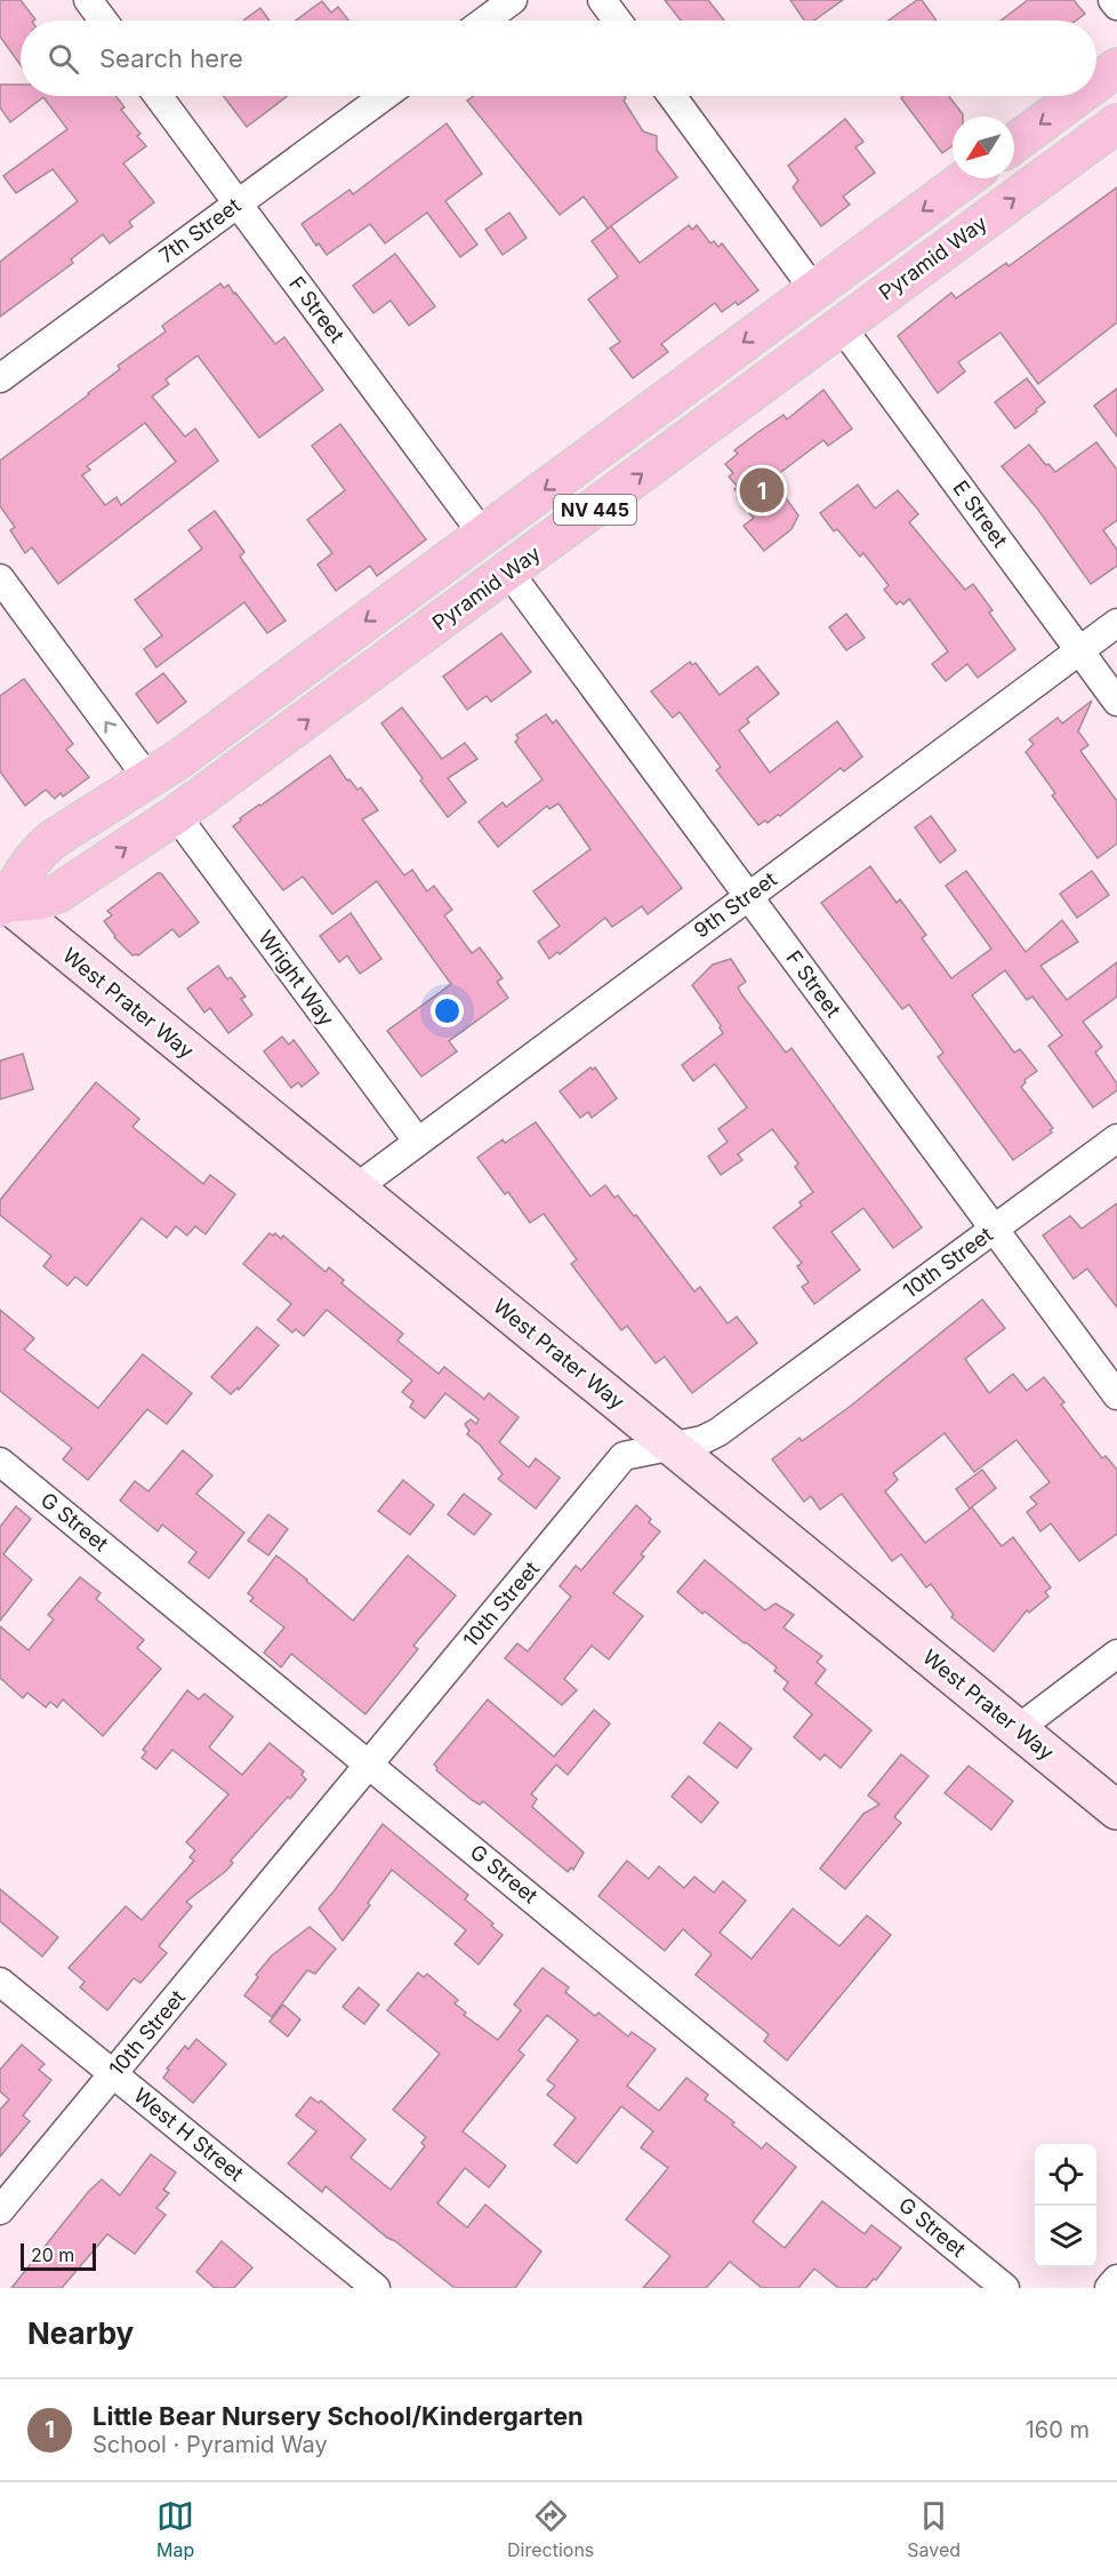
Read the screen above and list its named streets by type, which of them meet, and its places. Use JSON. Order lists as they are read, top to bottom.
{
  "streets": {
    "main road": ["Pyramid Way", "NV 445", "West Prater Way"],
    "street": [
      "7th Street",
      "F Street",
      "E Street",
      "9th Street",
      "Wright Way",
      "10th Street",
      "G Street",
      "West H Street"
    ]
  },
  "crossings": [
    ["7th Street", "F Street"],
    ["Pyramid Way", "F Street"],
    ["Pyramid Way", "NV 445"],
    ["Pyramid Way", "E Street"],
    ["Pyramid Way", "Wright Way"],
    ["Pyramid Way", "West Prater Way"],
    ["F Street", "NV 445"],
    ["F Street", "9th Street"],
    ["F Street", "10th Street"],
    ["NV 445", "West Prater Way"],
    ["E Street", "9th Street"],
    ["9th Street", "Wright Way"],
    ["9th Street", "West Prater Way"],
    ["West Prater Way", "10th Street"],
    ["10th Street", "G Street"],
    ["10th Street", "West H Street"]
  ],
  "scale_bar": "20 m",
  "north": "bottom left",
  "page": {
    "search": "Search here",
    "pins": "1",
    "scale": "20 m",
    "heading": "Nearby",
    "list": [
      {
        "mark": "1",
        "name": "Little Bear Nursery School/Kindergarten",
        "note": "School · Pyramid Way",
        "value": "160 m"
      }
    ],
    "nav": ["Map", "Directions", "Saved"]
  }
}
